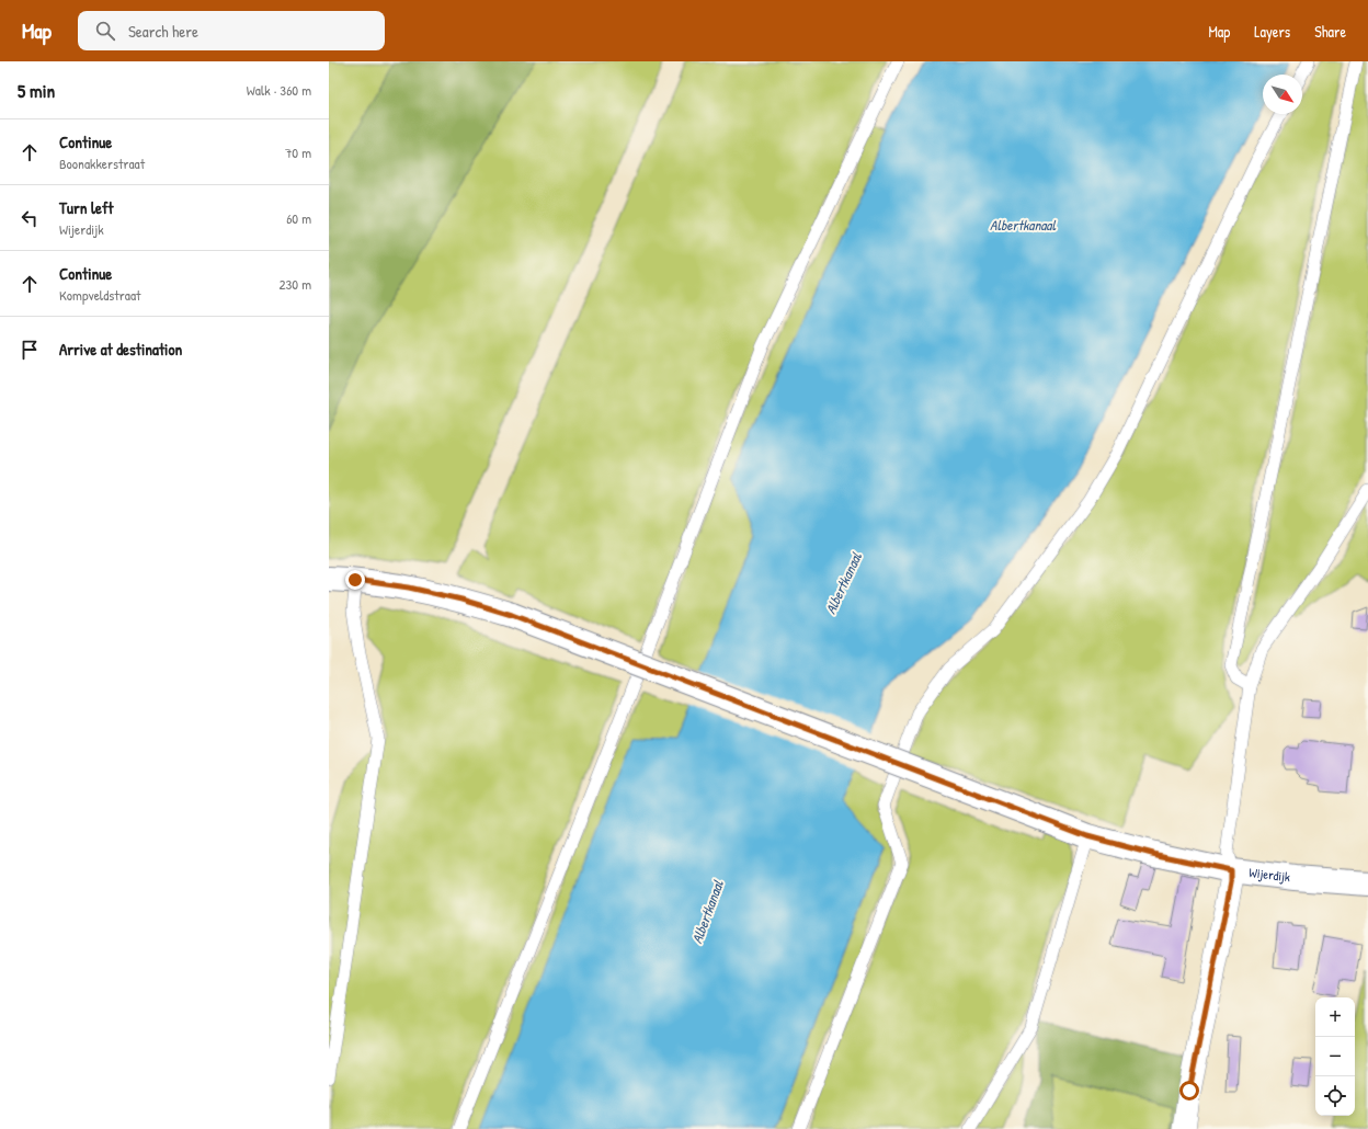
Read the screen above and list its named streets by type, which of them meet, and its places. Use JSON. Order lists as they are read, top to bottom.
{
  "streets": {
    "street": ["Wijerdijk"]
  },
  "water": ["Albertkanaal"],
  "north": "bottom right",
  "page": {
    "header": "Map",
    "search": "Search here",
    "nav": ["Map", "Layers", "Share"],
    "heading": ["5 min", "Walk · 360 m"],
    "list": [
      ["Continue", "Boonakkerstraat", "70 m"],
      ["Turn left", "Wijerdijk", "60 m"],
      ["Continue", "Kompveldstraat", "230 m"],
      "Arrive at destination"
    ],
    "map_buttons": ["+", "−"]
  }
}
